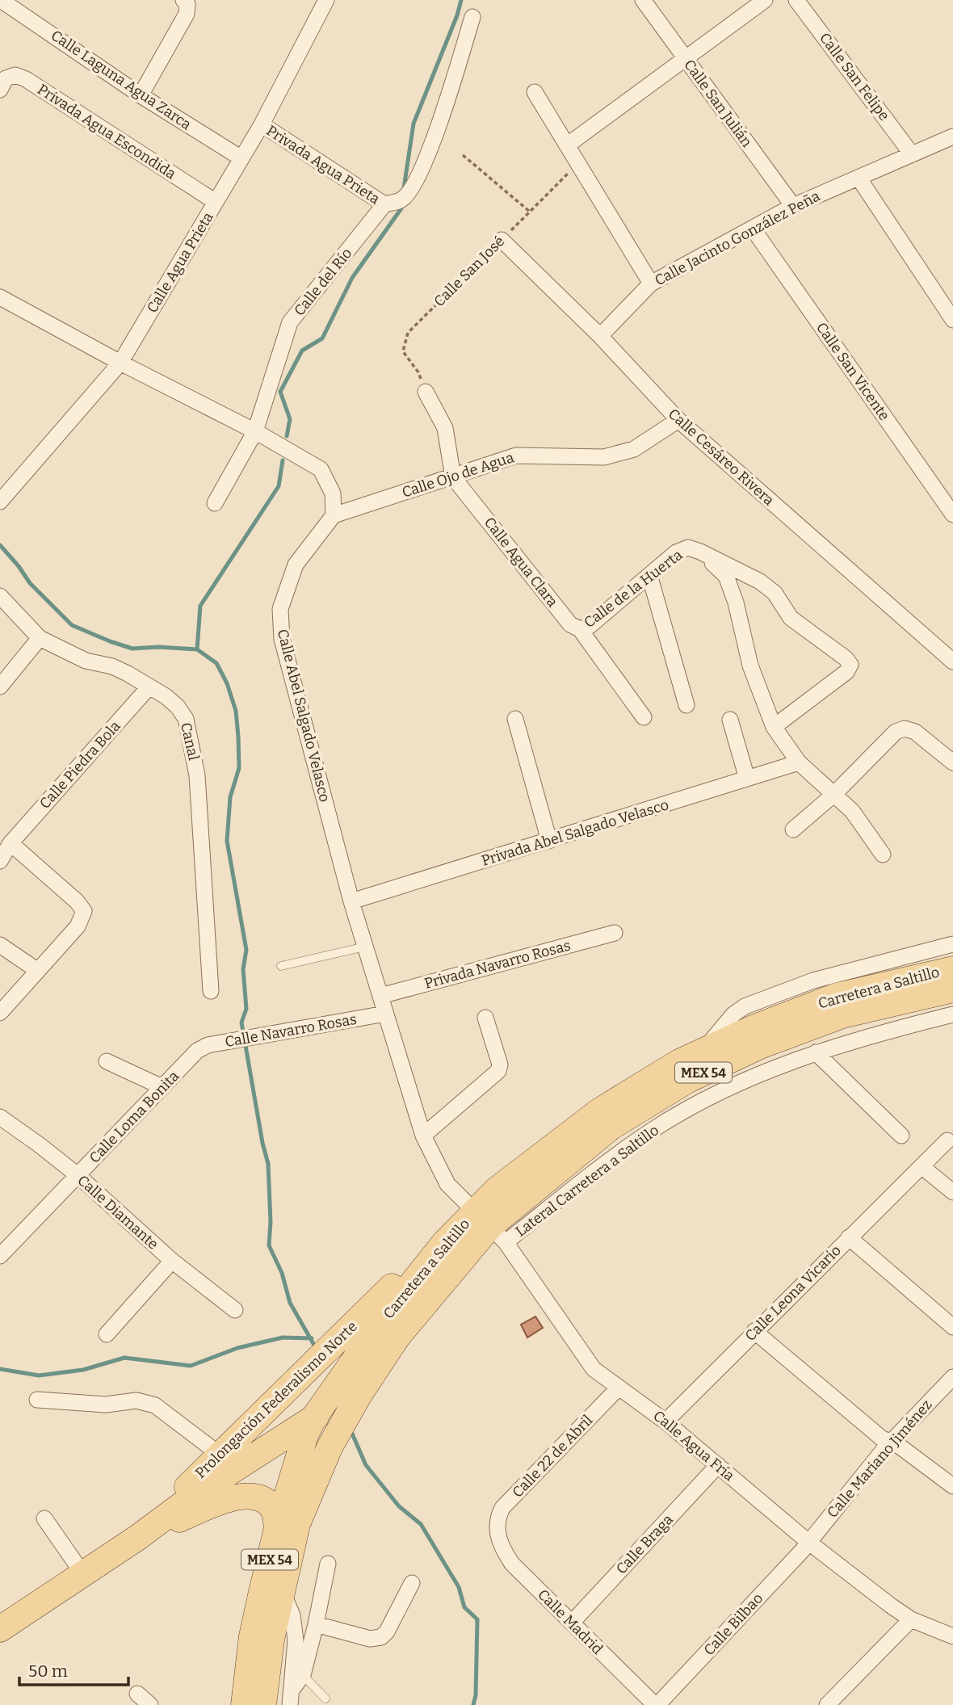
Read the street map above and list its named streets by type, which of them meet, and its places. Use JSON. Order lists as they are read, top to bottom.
{
  "streets": {
    "main road": ["Carretera a Saltillo", "MEX 54", "Prolongación Federalismo Norte"],
    "street": [
      "Calle San Felipe",
      "Calle Laguna Agua Zarca",
      "Calle San Julián",
      "Privada Agua Escondida",
      "Privada Agua Prieta",
      "Calle Jacinto González Peña",
      "Calle Agua Prieta",
      "Calle del Río",
      "Calle San Vicente",
      "Calle Cesáreo Rivera",
      "Calle Ojo de Agua",
      "Calle Agua Clara",
      "Calle de la Huerta",
      "Calle Abel Salgado Velasco",
      "Canal",
      "Calle Piedra Bola",
      "Privada Abel Salgado Velasco",
      "Privada Navarro Rosas",
      "Calle Navarro Rosas",
      "Calle Loma Bonita",
      "Lateral Carretera a Saltillo",
      "Calle Diamante",
      "Calle Leona Vicario",
      "Calle Agua Fría",
      "Calle 22 de Abril",
      "Calle Mariano Jiménez",
      "Calle Braga",
      "Calle Madrid",
      "Calle Bilbao"
    ],
    "path": ["Calle San José"]
  },
  "crossings": [
    ["Calle San Felipe", "Calle Jacinto González Peña"],
    ["Calle Laguna Agua Zarca", "Calle Agua Prieta"],
    ["Calle San Julián", "Calle Jacinto González Peña"],
    ["Privada Agua Escondida", "Calle Agua Prieta"],
    ["Privada Agua Prieta", "Calle Agua Prieta"],
    ["Privada Agua Prieta", "Calle del Río"],
    ["Calle Jacinto González Peña", "Calle San Vicente"],
    ["Calle Jacinto González Peña", "Calle Cesáreo Rivera"],
    ["Calle San José", "Calle Cesáreo Rivera"],
    ["Calle San José", "Calle Agua Clara"],
    ["Calle Cesáreo Rivera", "Calle Ojo de Agua"],
    ["Calle Ojo de Agua", "Calle Agua Clara"],
    ["Calle Ojo de Agua", "Calle Abel Salgado Velasco"],
    ["Calle Agua Clara", "Calle de la Huerta"],
    ["Calle Abel Salgado Velasco", "Privada Abel Salgado Velasco"],
    ["Calle Abel Salgado Velasco", "Privada Navarro Rosas"],
    ["Calle Abel Salgado Velasco", "Carretera a Saltillo"],
    ["Calle Abel Salgado Velasco", "Calle Navarro Rosas"],
    ["Calle Abel Salgado Velasco", "Lateral Carretera a Saltillo"],
    ["Calle Abel Salgado Velasco", "Calle Agua Fría"],
    ["Canal", "Calle Piedra Bola"],
    ["Carretera a Saltillo", "Lateral Carretera a Saltillo"],
    ["Carretera a Saltillo", "Prolongación Federalismo Norte"],
    ["Carretera a Saltillo", "Calle Agua Fría"],
    ["Calle Navarro Rosas", "Calle Loma Bonita"],
    ["Calle Loma Bonita", "Calle Diamante"],
    ["Lateral Carretera a Saltillo", "Calle Agua Fría"],
    ["Calle Leona Vicario", "Calle Agua Fría"],
    ["Calle Agua Fría", "Calle 22 de Abril"],
    ["Calle Agua Fría", "Calle Mariano Jiménez"],
    ["Calle Agua Fría", "Calle Braga"],
    ["Calle Agua Fría", "Calle Bilbao"],
    ["Calle 22 de Abril", "Calle Madrid"],
    ["Calle Mariano Jiménez", "Calle Bilbao"],
    ["Calle Braga", "Calle Madrid"],
    ["Calle Madrid", "Calle Bilbao"]
  ],
  "scale_bar": "50 m"
}
